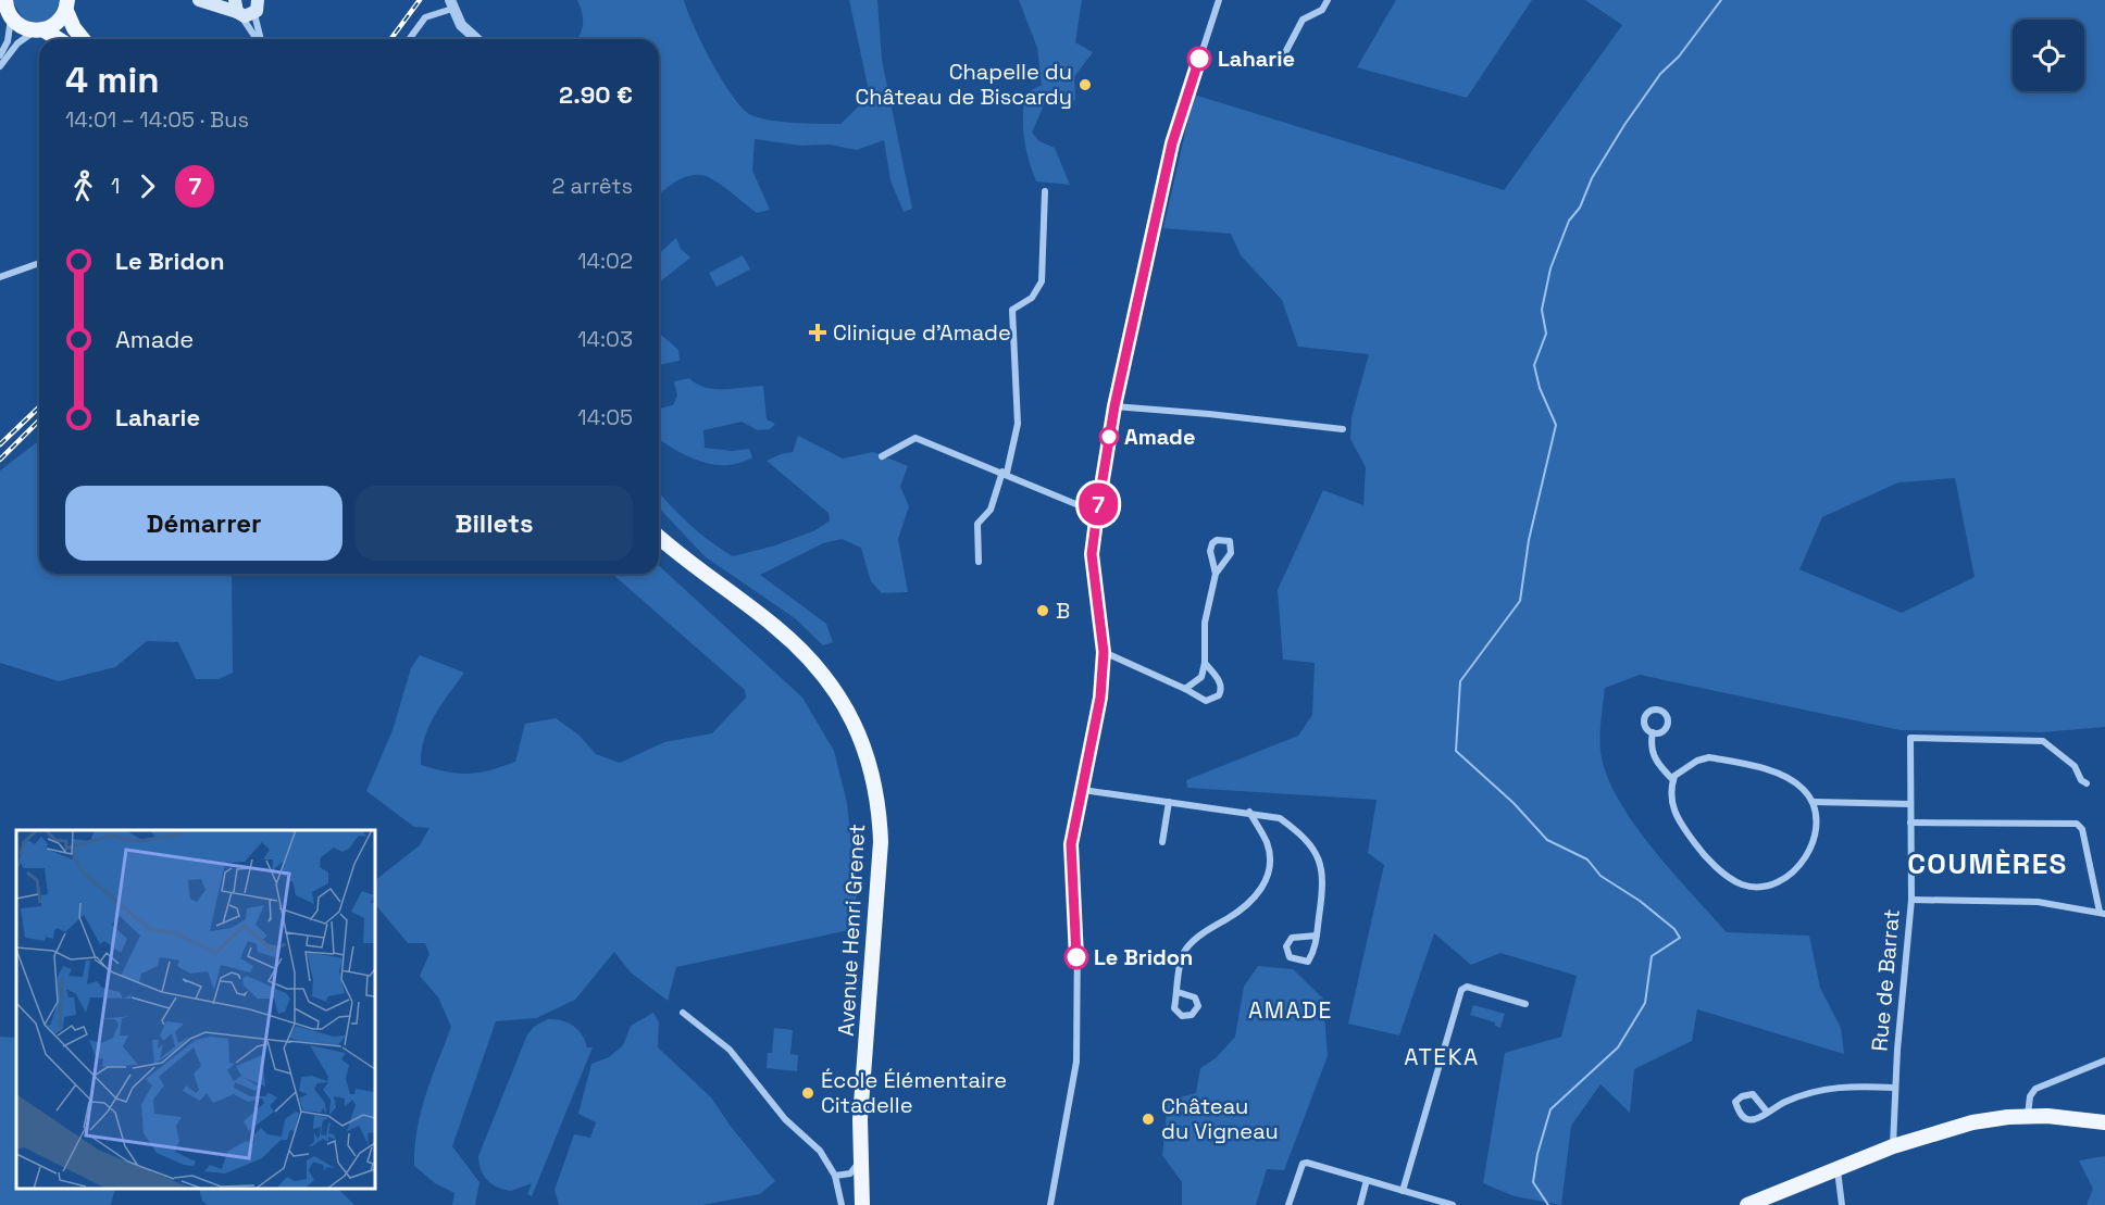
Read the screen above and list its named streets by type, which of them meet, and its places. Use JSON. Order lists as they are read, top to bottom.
{
  "streets": {
    "main road": ["Avenue Henri Grenet"],
    "street": ["Rue de Barrat"]
  },
  "districts": ["COUMÈRES", "AMADE", "ATEKA"],
  "places": {
    "other": [
      "Laharie",
      "Chapelle du Château de Biscardy",
      "Amade",
      "B",
      "Le Bridon",
      "École Élémentaire Citadelle",
      "Château du Vigneau"
    ],
    "health": ["Clinique d'Amade"]
  },
  "lines": ["bus line 7"],
  "page": {
    "on_map": "7",
    "heading": ["4 min", "14:01 – 14:05 · Bus", "2.90 €"],
    "legs": ["1", "7", "2 arrêts"],
    "list": [
      {
        "name": "Le Bridon",
        "value": "14:02"
      },
      {
        "name": "Amade",
        "value": "14:03"
      },
      {
        "name": "Laharie",
        "value": "14:05"
      }
    ],
    "buttons": ["Démarrer", "Billets"]
  }
}
